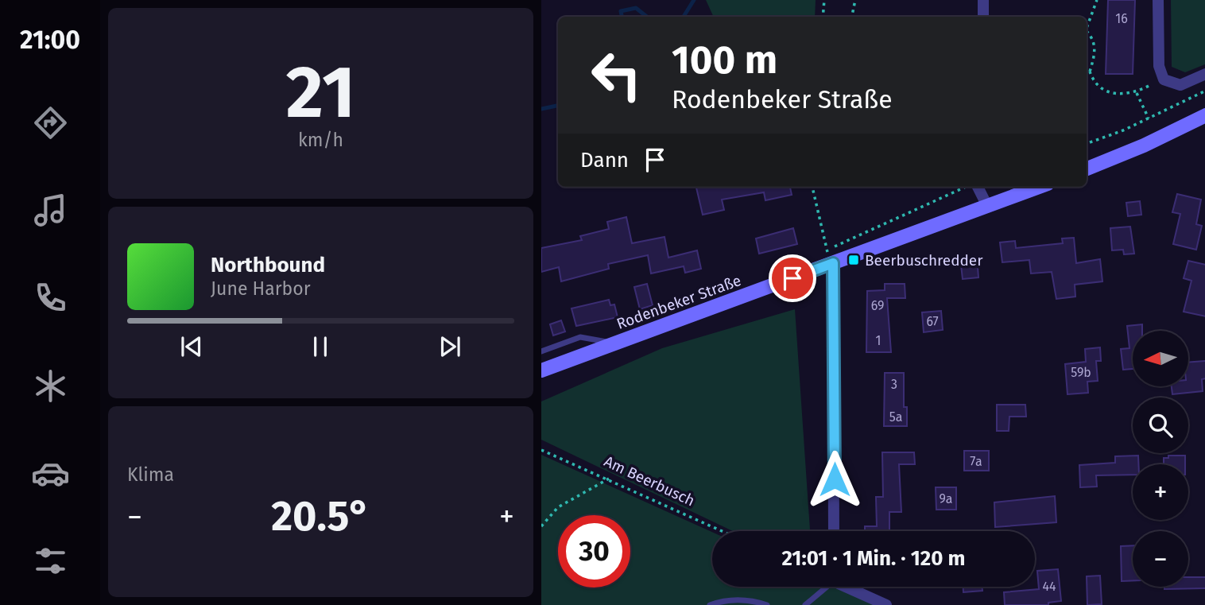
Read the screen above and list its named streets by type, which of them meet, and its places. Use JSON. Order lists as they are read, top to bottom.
{
  "streets": {
    "street": ["Rodenbeker Straße"],
    "path": ["Am Beerbusch"]
  },
  "places": {
    "transit": ["Beerbuschredder"]
  },
  "house_numbers": [
    "16",
    "69",
    "67",
    "1",
    "59b",
    "3",
    "5a",
    "7a",
    "9a",
    "44"
  ],
  "north": "left",
  "page": {
    "tabs": "21:00",
    "tile": [
      ["21", "km/h"],
      "Klima"
    ],
    "turn": ["100 m", "Rodenbeker Straße"],
    "then": "Dann",
    "song": ["Northbound", "June Harbor"],
    "map_buttons": ["+", "−"],
    "heat": ["−", "20.5°", "+"],
    "limit": "30",
    "trip": "21:01 · 1 Min. · 120 m"
  }
}
